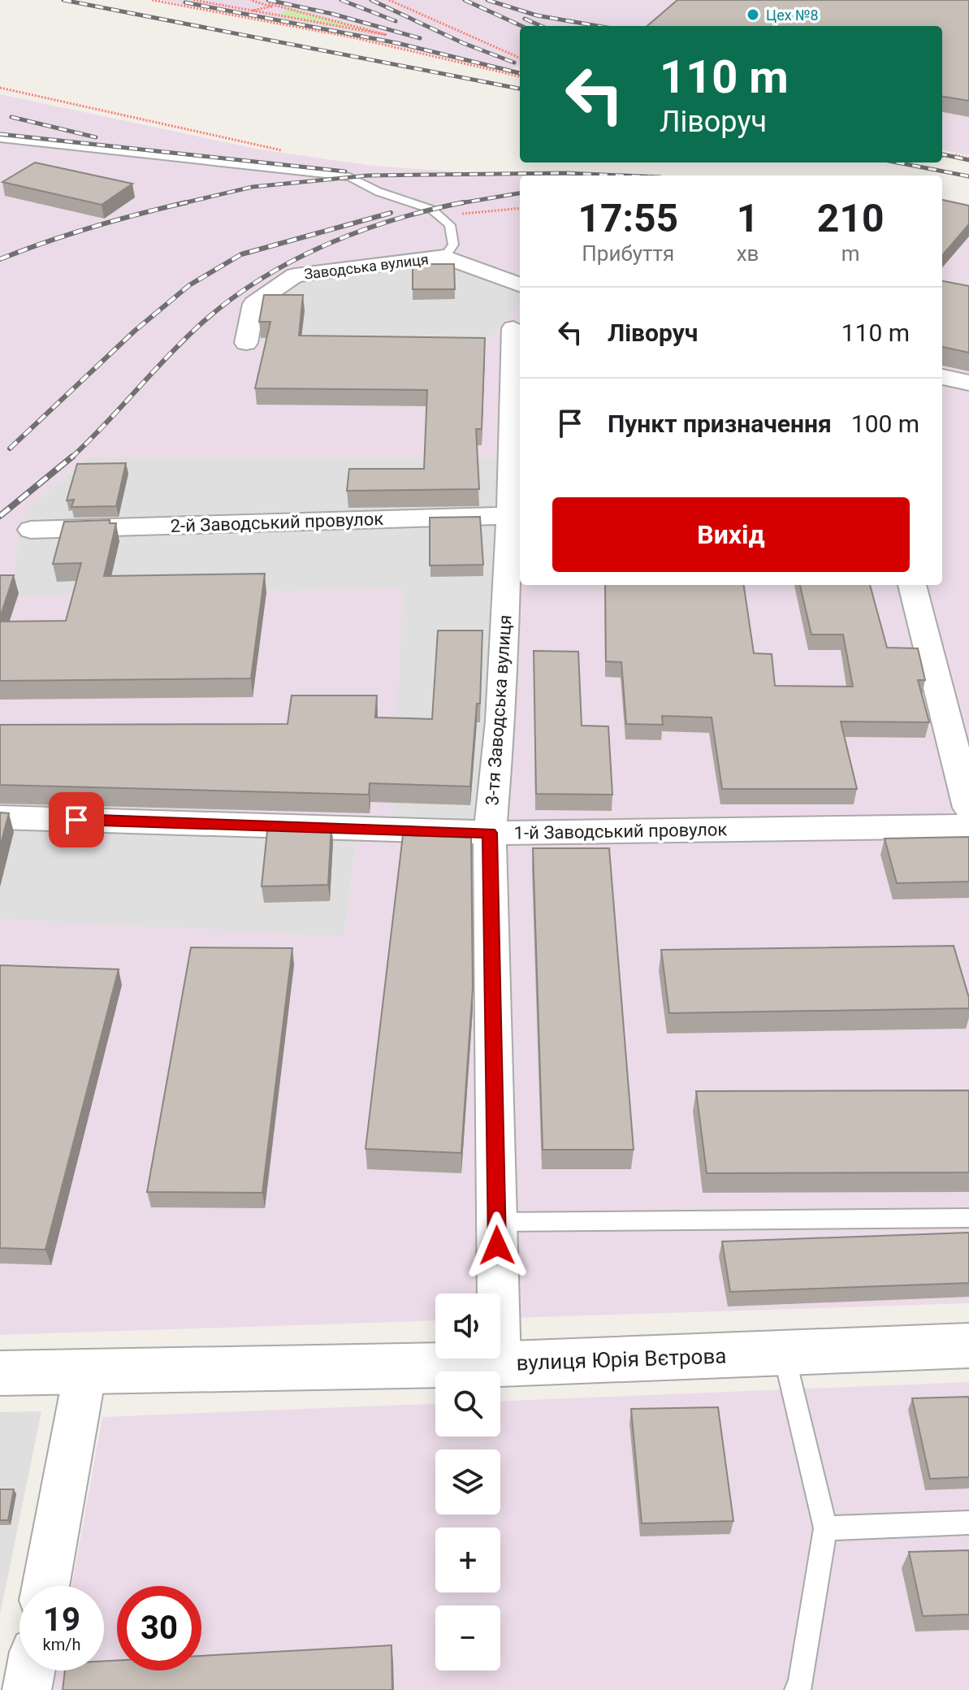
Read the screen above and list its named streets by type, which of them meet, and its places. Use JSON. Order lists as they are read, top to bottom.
{
  "streets": {
    "street": [
      "Заводська вулиця",
      "2-й Заводський провулок",
      "3-тя Заводська вулиця",
      "1-й Заводський провулок",
      "вулиця Юрія Вєтрова"
    ]
  },
  "crossings": [
    ["2-й Заводський провулок", "3-тя Заводська вулиця"],
    ["3-тя Заводська вулиця", "1-й Заводський провулок"],
    ["3-тя Заводська вулиця", "вулиця Юрія Вєтрова"]
  ],
  "places": ["Цех №8"],
  "page": {
    "turn": ["110 m", "Ліворуч"],
    "eta": [
      "17:55",
      "Прибуття",
      "1",
      "хв",
      "210",
      "m"
    ],
    "list": [
      {
        "name": "Ліворуч",
        "value": "110 m"
      },
      {
        "name": "Пункт призначення",
        "value": "100 m"
      }
    ],
    "buttons": "Вихід",
    "map_buttons": ["+", "−"],
    "speed": "19 km/h",
    "limit": "30"
  }
}
